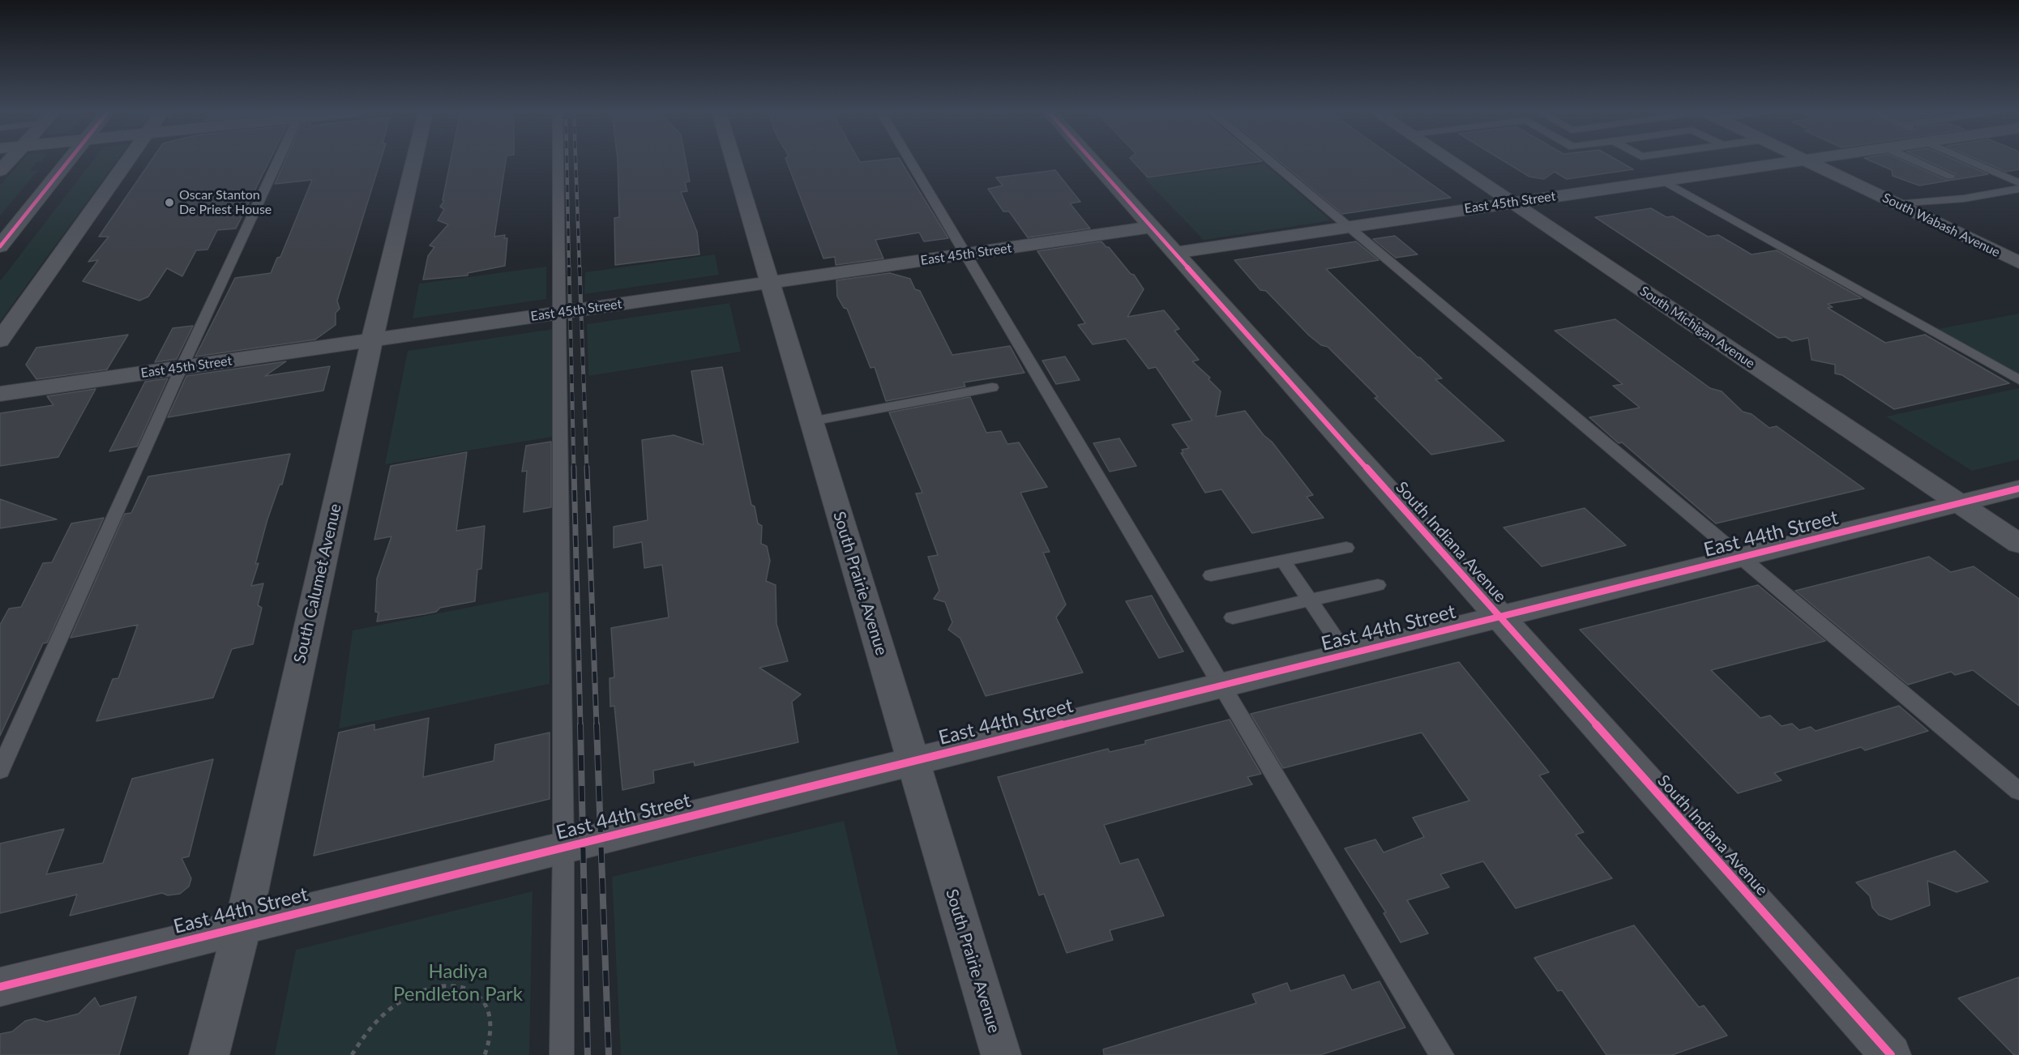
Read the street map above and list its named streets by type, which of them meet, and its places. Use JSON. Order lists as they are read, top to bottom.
{
  "streets": {
    "street": [
      "East 45th Street",
      "South Wabash Avenue",
      "South Michigan Avenue",
      "East 44th Street",
      "South Indiana Avenue",
      "South Calumet Avenue",
      "South Prairie Avenue"
    ]
  },
  "crossings": [
    ["East 45th Street", "South Michigan Avenue"],
    ["East 45th Street", "South Indiana Avenue"],
    ["East 45th Street", "South Calumet Avenue"],
    ["East 45th Street", "South Prairie Avenue"],
    ["South Michigan Avenue", "East 44th Street"],
    ["East 44th Street", "South Indiana Avenue"],
    ["East 44th Street", "South Calumet Avenue"],
    ["East 44th Street", "South Prairie Avenue"]
  ],
  "parks": ["Hadiya Pendleton Park"],
  "places": ["Oscar Stanton De Priest House"]
}
